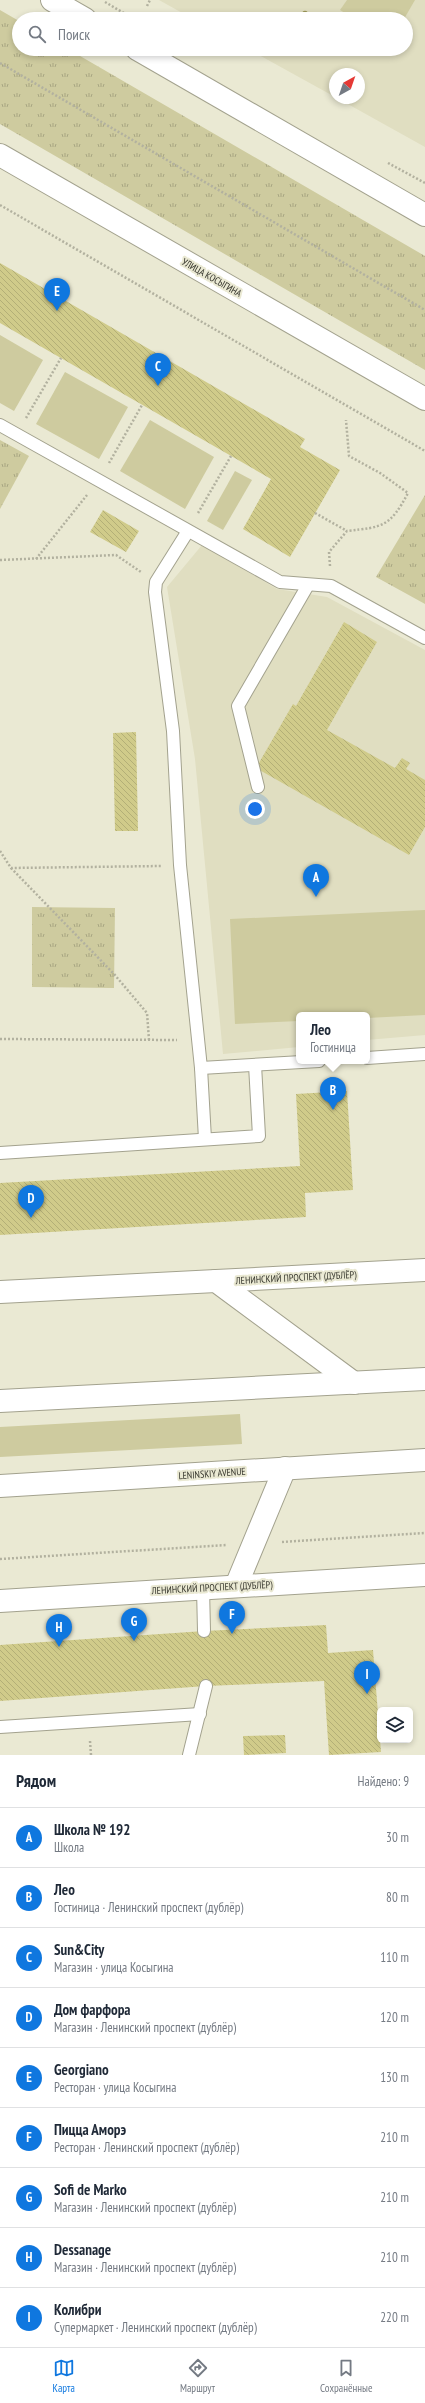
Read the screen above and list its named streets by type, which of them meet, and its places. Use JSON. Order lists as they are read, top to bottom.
{
  "streets": {
    "main road": ["УЛИЦА КОСЫГИНА", "ЛЕНИНСКИЙ ПРОСПЕКТ (ДУБЛЁР)", "LENINSKIY AVENUE"]
  },
  "north": "top right",
  "page": {
    "search": "Поиск",
    "pins": [
      "E",
      "C",
      "A",
      "B",
      "D",
      "F",
      "G",
      "H",
      "I"
    ],
    "popup": ["Лео", "Гостиница"],
    "heading": ["Рядом", "Найдено: 9"],
    "list": [
      {
        "mark": "A",
        "name": "Школа № 192",
        "note": "Школа",
        "value": "30 m"
      },
      {
        "mark": "B",
        "name": "Лео",
        "note": "Гостиница · Ленинский проспект (дублёр)",
        "value": "80 m"
      },
      {
        "mark": "C",
        "name": "Sun&City",
        "note": "Магазин · улица Косыгина",
        "value": "110 m"
      },
      {
        "mark": "D",
        "name": "Дом фарфора",
        "note": "Магазин · Ленинский проспект (дублёр)",
        "value": "120 m"
      },
      {
        "mark": "E",
        "name": "Georgiano",
        "note": "Ресторан · улица Косыгина",
        "value": "130 m"
      },
      {
        "mark": "F",
        "name": "Пицца Аморэ",
        "note": "Ресторан · Ленинский проспект (дублёр)",
        "value": "210 m"
      },
      {
        "mark": "G",
        "name": "Sofi de Marko",
        "note": "Магазин · Ленинский проспект (дублёр)",
        "value": "210 m"
      },
      {
        "mark": "H",
        "name": "Dessanage",
        "note": "Магазин · Ленинский проспект (дублёр)",
        "value": "210 m"
      },
      {
        "mark": "I",
        "name": "Колибри",
        "note": "Супермаркет · Ленинский проспект (дублёр)",
        "value": "220 m"
      }
    ],
    "nav": ["Карта", "Маршрут", "Сохранённые"]
  }
}
